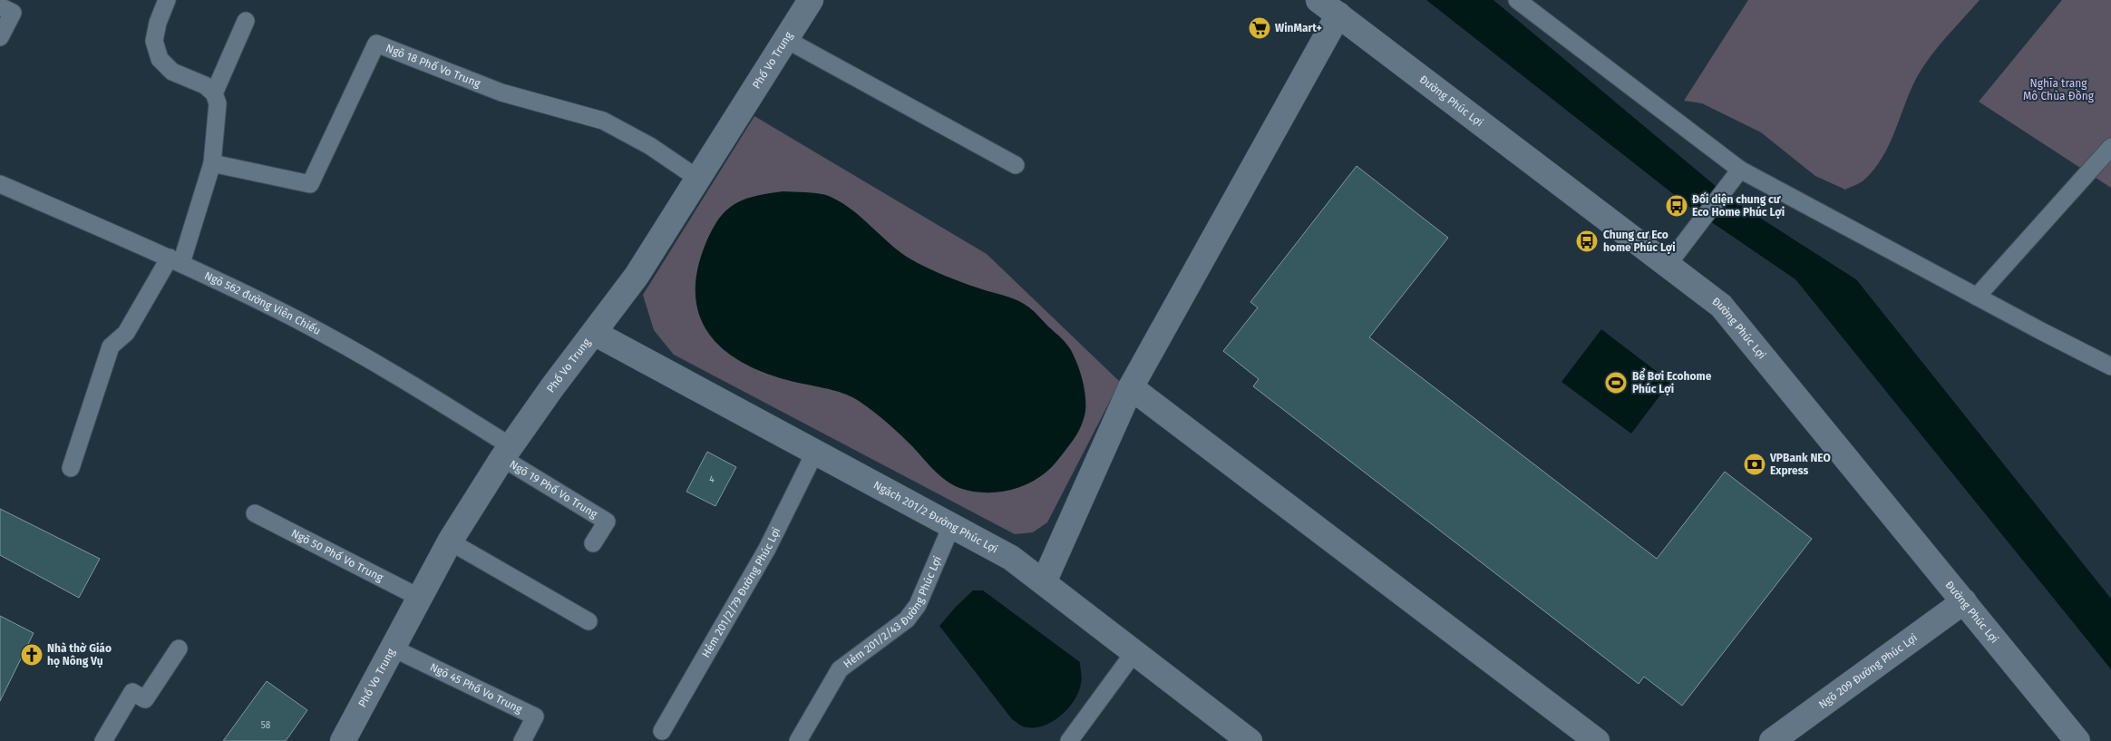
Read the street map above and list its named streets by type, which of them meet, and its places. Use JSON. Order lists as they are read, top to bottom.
{
  "streets": {
    "street": [
      "Phố Vo Trung",
      "Đường Phúc Lợi",
      "Ngách 201/2 Đường Phúc Lợi",
      "Ngõ 209 Đường Phúc Lợi"
    ],
    "lane": [
      "Ngõ 18 Phố Vo Trung",
      "Ngõ 562 đường Viên Chiếu",
      "Ngõ 19 Phố Vo Trung",
      "Ngõ 50 Phố Vo Trung",
      "Hẻm 201/2/79 Đường Phúc Lợi",
      "Hẻm 201/2/43 Đường Phúc Lợi",
      "Ngõ 45 Phố Vo Trung"
    ]
  },
  "crossings": [
    ["Phố Vo Trung", "Ngõ 18 Phố Vo Trung"],
    ["Phố Vo Trung", "Ngõ 562 đường Viên Chiếu"],
    ["Phố Vo Trung", "Ngõ 19 Phố Vo Trung"],
    ["Phố Vo Trung", "Ngách 201/2 Đường Phúc Lợi"],
    ["Phố Vo Trung", "Ngõ 50 Phố Vo Trung"],
    ["Phố Vo Trung", "Ngõ 45 Phố Vo Trung"],
    ["Đường Phúc Lợi", "Ngõ 209 Đường Phúc Lợi"],
    ["Ngõ 562 đường Viên Chiếu", "Ngõ 19 Phố Vo Trung"],
    ["Ngách 201/2 Đường Phúc Lợi", "Hẻm 201/2/79 Đường Phúc Lợi"],
    ["Ngách 201/2 Đường Phúc Lợi", "Hẻm 201/2/43 Đường Phúc Lợi"]
  ],
  "parks": ["Nghĩa trang Mô Chùa Đồng"],
  "places": {
    "supermarket": ["WinMart+"],
    "bus stop": ["Đối diện chung cư Eco Home Phúc Lợi", "Chung cư Eco home Phúc Lợi"],
    "sports": ["Bể Bơi Ecohome Phúc Lợi"],
    "bank": ["VPBank NEO Express"],
    "church": ["Nhà thờ Giáo họ Nông Vụ"]
  },
  "house_numbers": ["4", "58"]
}
